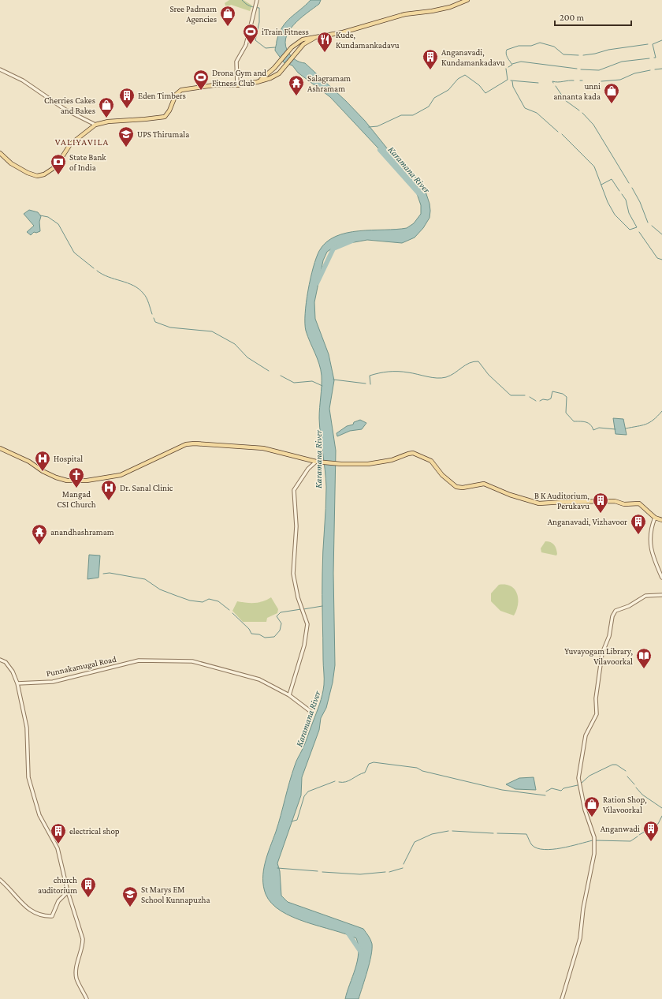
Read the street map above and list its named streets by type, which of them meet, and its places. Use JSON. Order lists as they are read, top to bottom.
{
  "streets": {
    "street": ["Punnakamugal Road"]
  },
  "districts": ["VALIYAVILA"],
  "water": ["Karamana River"],
  "places": {
    "shop": [
      "Sree Padmam Agencies",
      "unni annanta kada",
      "Cherries Cakes and Bakes",
      "Ration Shop, Vilavoorkal"
    ],
    "sports": ["iTrain Fitness", "Drona Gym and Fitness Club"],
    "restaurant": ["Kude, Kundamankadavu"],
    "building": [
      "Anganavadi, Kundamankadavu",
      "Eden Timbers",
      "B K Auditorium, Perukavu",
      "Anganavadi, Vizhavoor",
      "Anganwadi",
      "electrical shop",
      "church auditorium"
    ],
    "temple": ["Salagramam Ashramam", "anandhashramam"],
    "school or university": ["UPS Thirumala", "St Marys EM School Kunnapuzha"],
    "bank": ["State Bank of India"],
    "hospital": ["Hospital", "Dr. Sanal Clinic"],
    "church": ["Mangad CSI Church"],
    "library": ["Yuvayogam Library, Vilavoorkal"]
  },
  "scale_bar": "200 m"
}
